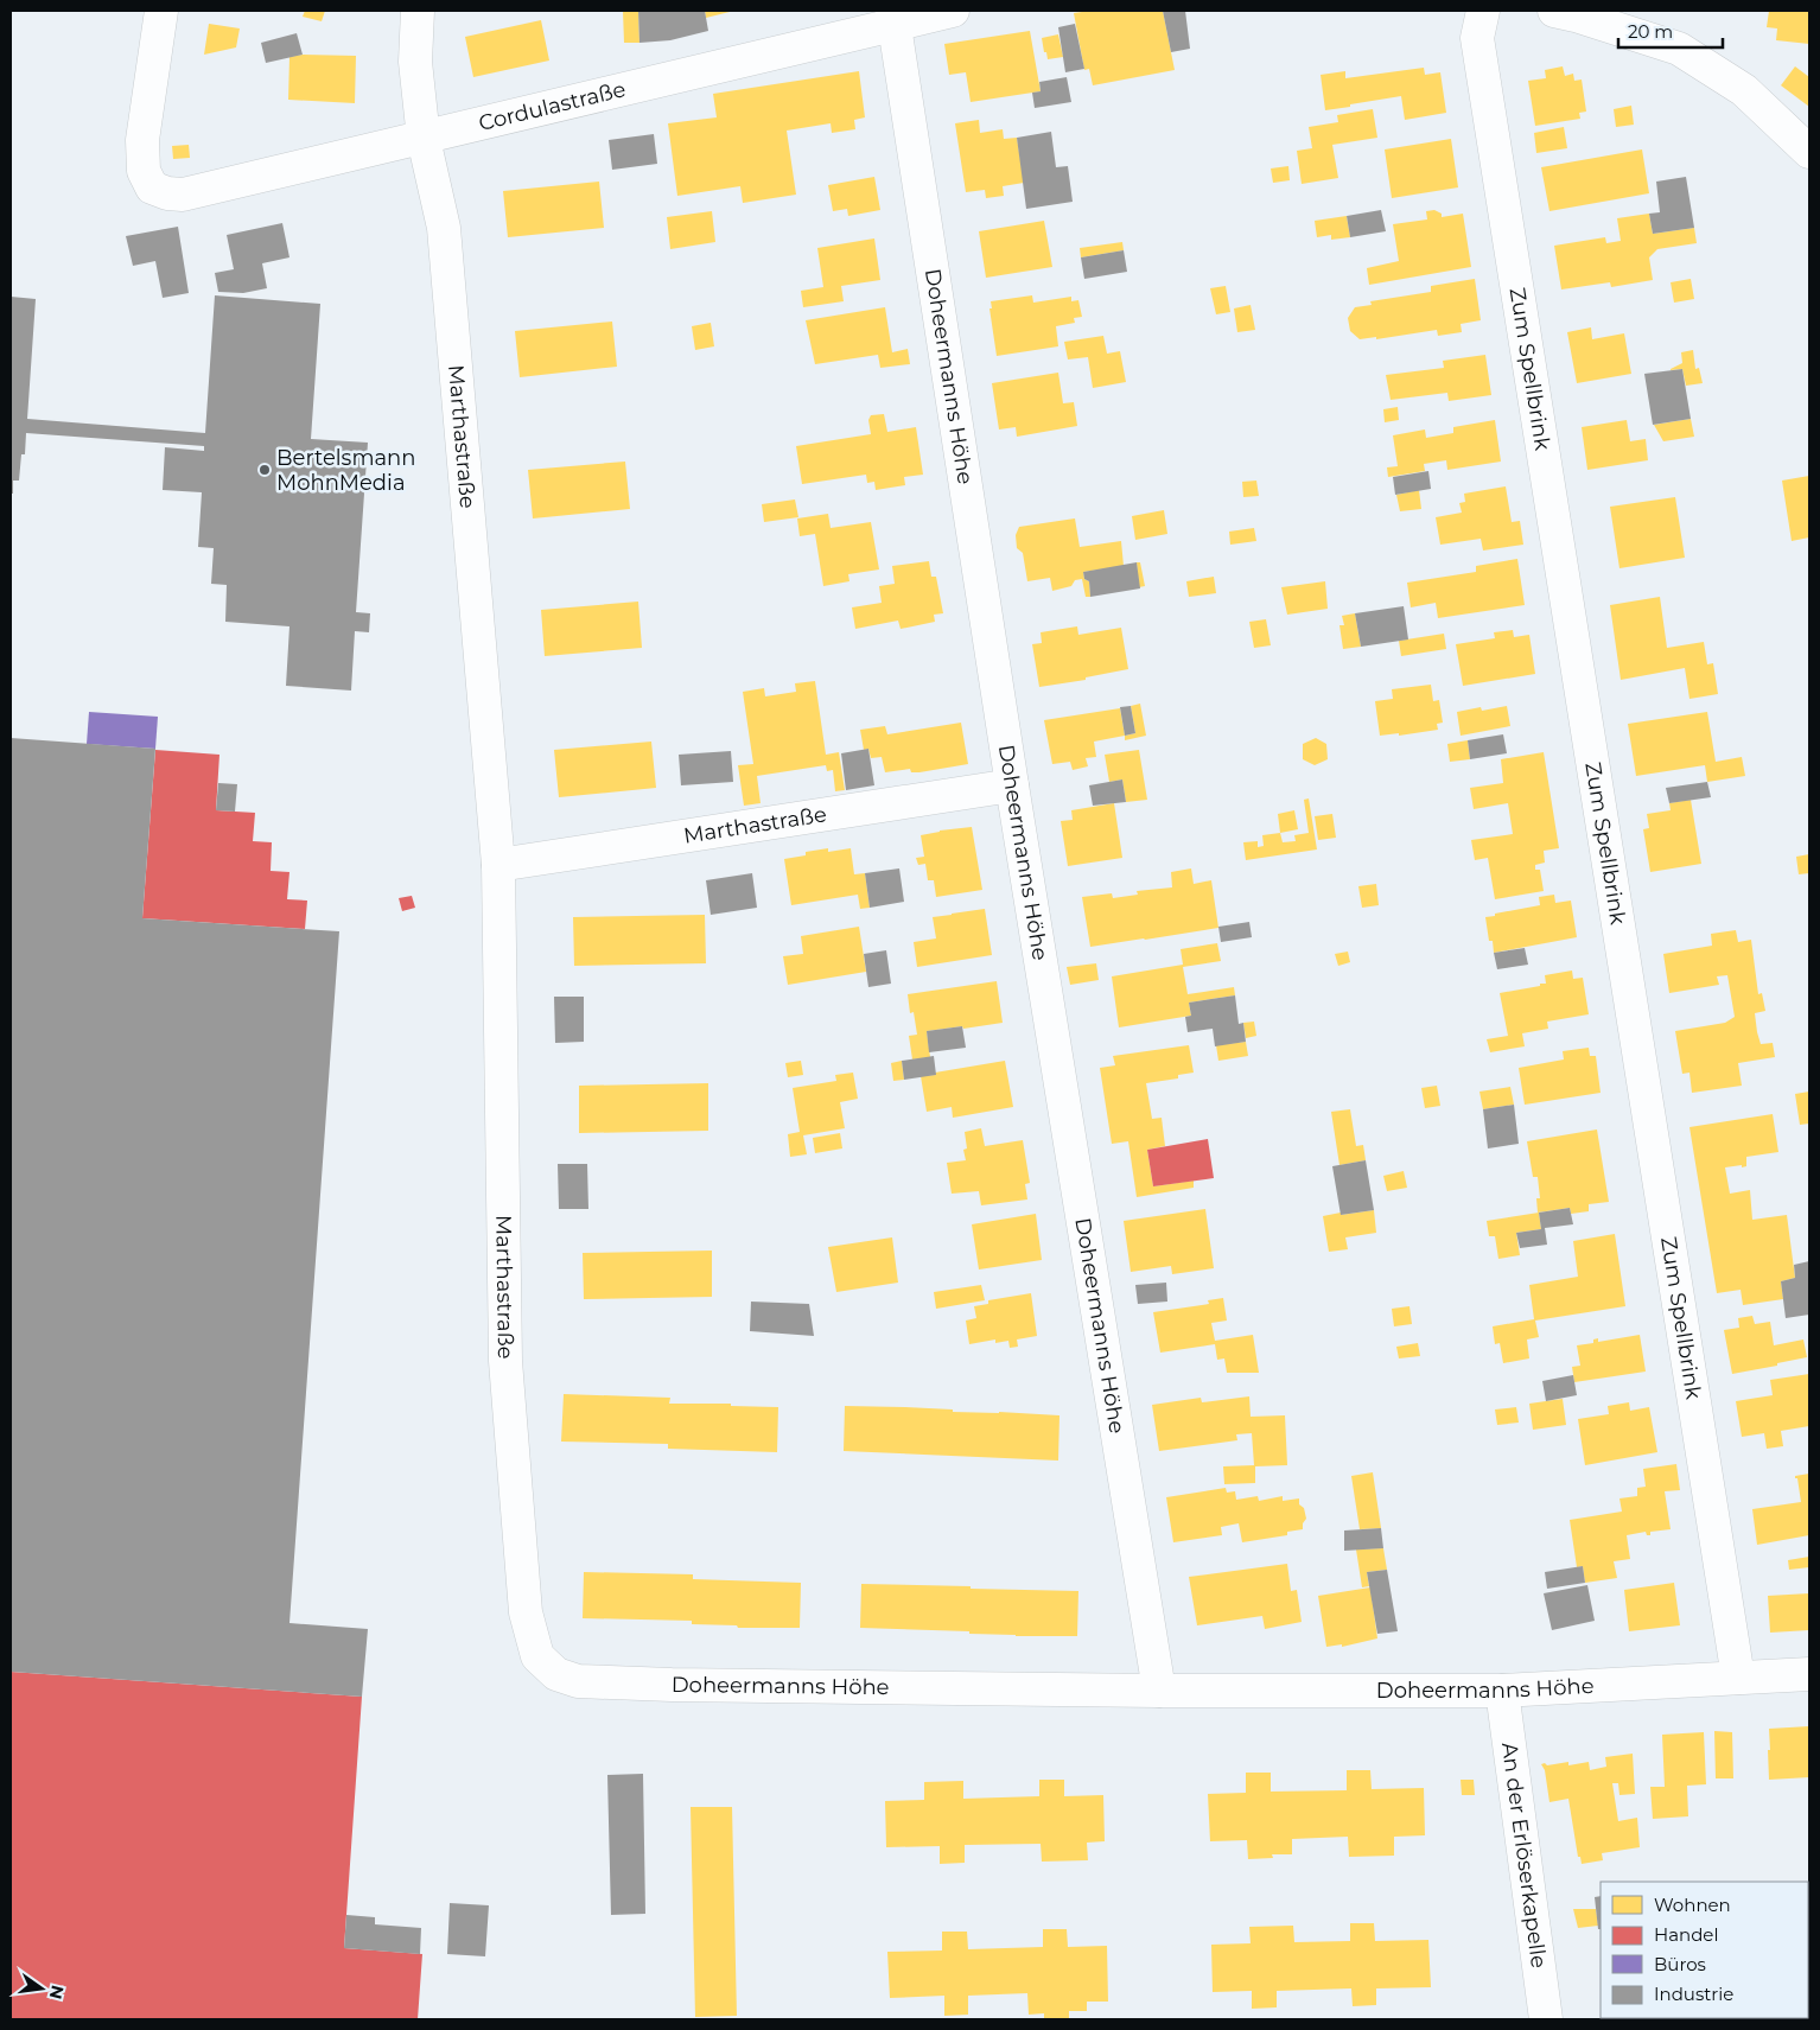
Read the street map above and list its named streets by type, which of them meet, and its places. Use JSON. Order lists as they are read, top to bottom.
{
  "streets": {
    "street": [
      "Cordulastraße",
      "Zum Spellbrink",
      "Doheermanns Höhe",
      "Marthastraße",
      "An der Erlöserkapelle"
    ]
  },
  "crossings": [
    ["Cordulastraße", "Doheermanns Höhe"],
    ["Cordulastraße", "Marthastraße"],
    ["Zum Spellbrink", "Doheermanns Höhe"],
    ["Doheermanns Höhe", "Marthastraße"],
    ["Doheermanns Höhe", "An der Erlöserkapelle"]
  ],
  "places": ["Bertelsmann MohnMedia"],
  "legend": [
    "Wohnen",
    "Handel",
    "Büros",
    "Industrie"
  ],
  "scale_bar": "20 m",
  "north": "right"
}
